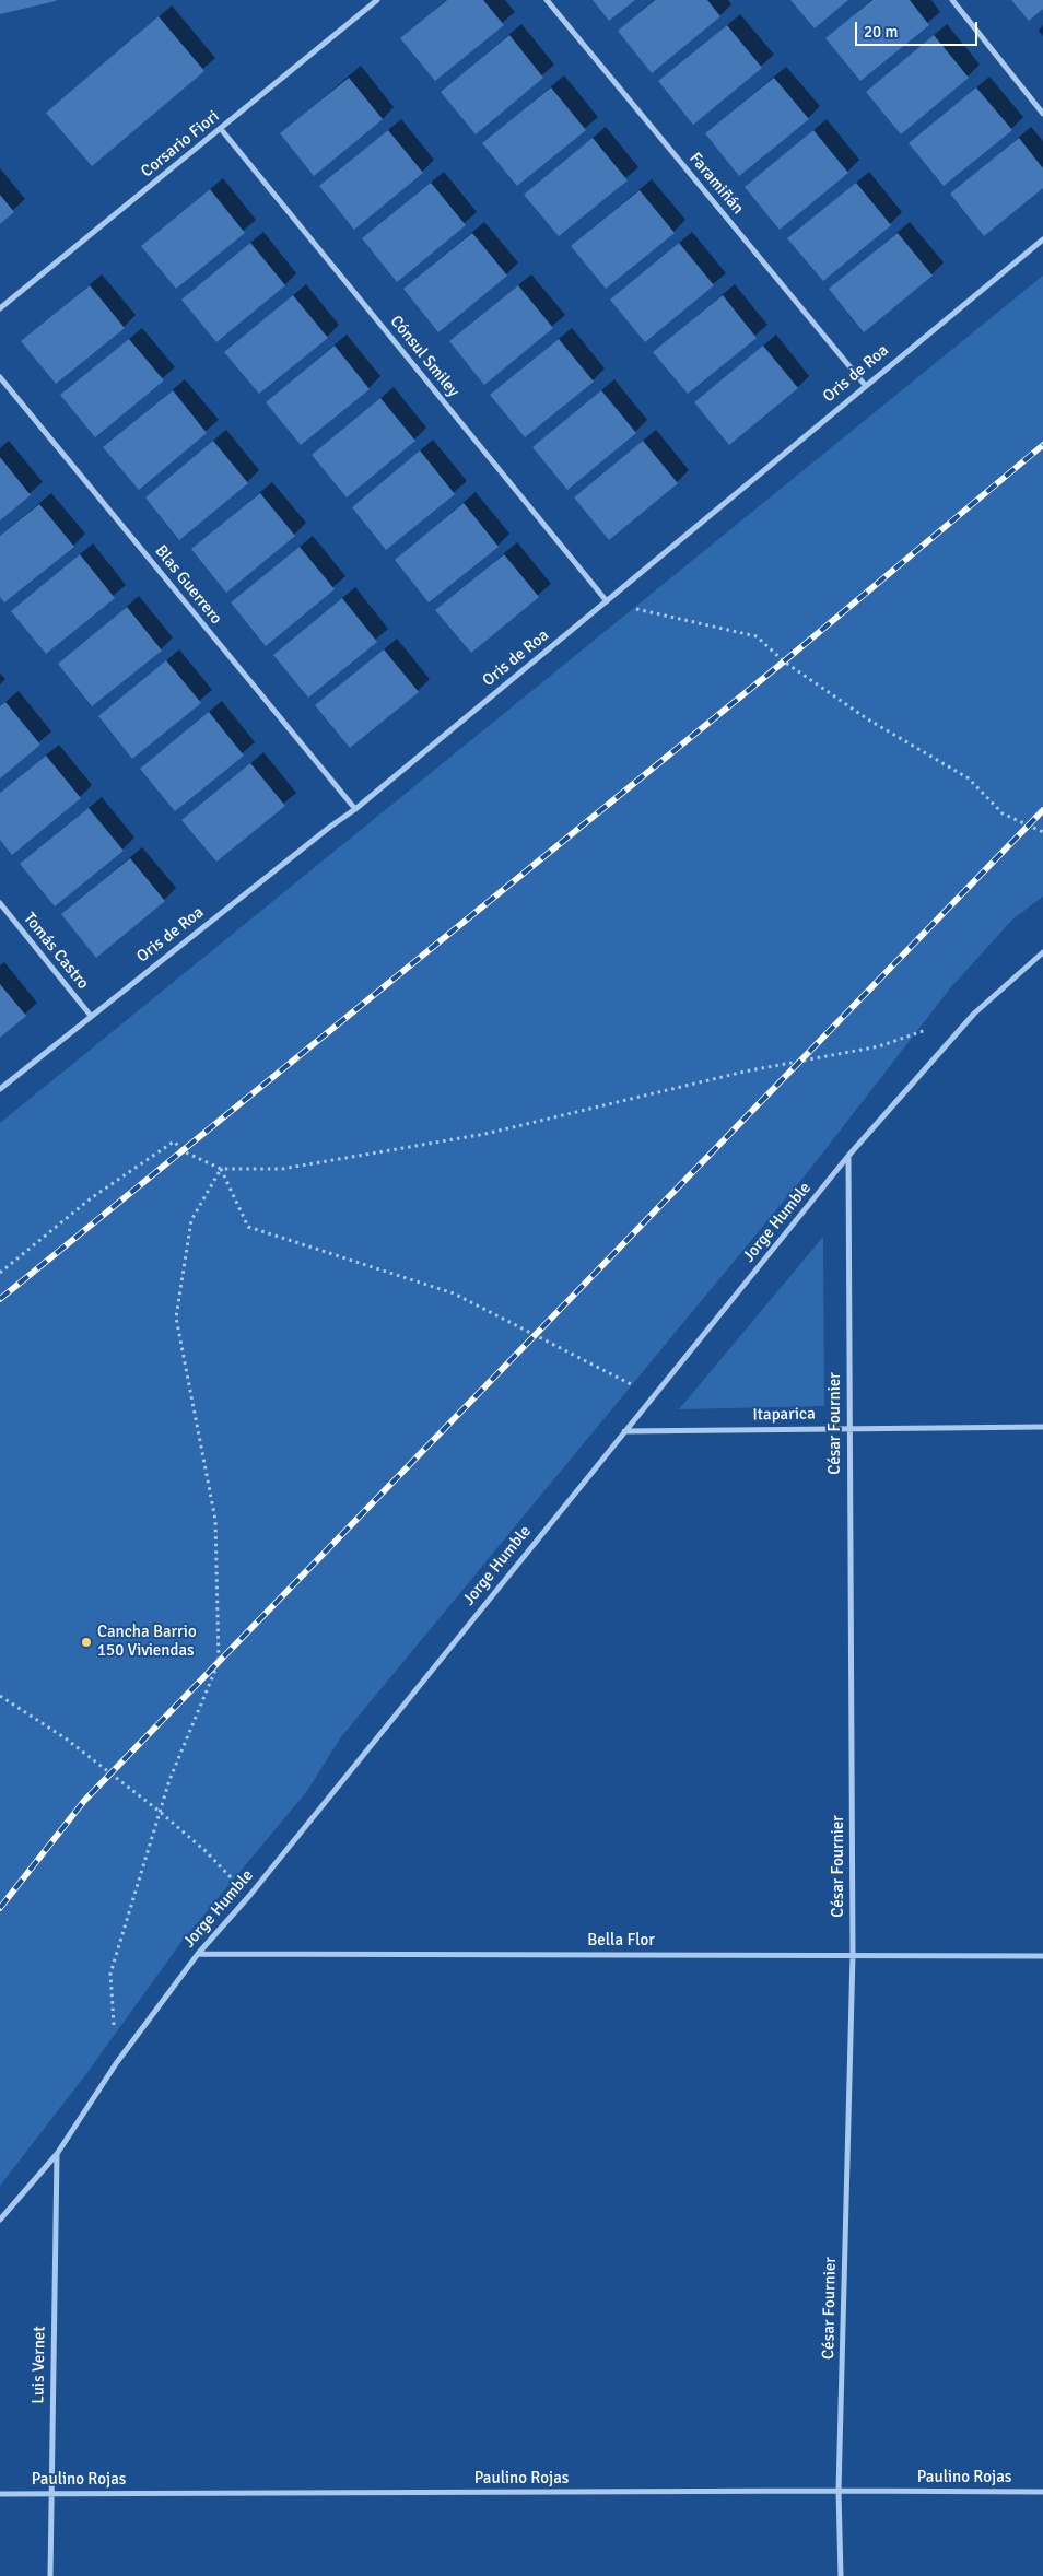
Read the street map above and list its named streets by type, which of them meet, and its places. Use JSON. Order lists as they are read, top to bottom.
{
  "streets": {
    "street": [
      "Corsario Fiori",
      "Faramiñán",
      "Cónsul Smiley",
      "Oris de Roa",
      "Blas Guerrero",
      "Tomás Castro",
      "Jorge Humble",
      "Itaparica",
      "César Fournier",
      "Bella Flor",
      "Luis Vernet",
      "Paulino Rojas"
    ]
  },
  "crossings": [
    ["Corsario Fiori", "Cónsul Smiley"],
    ["Faramiñán", "Oris de Roa"],
    ["Cónsul Smiley", "Oris de Roa"],
    ["Oris de Roa", "Blas Guerrero"],
    ["Oris de Roa", "Tomás Castro"],
    ["Jorge Humble", "Itaparica"],
    ["Jorge Humble", "César Fournier"],
    ["Jorge Humble", "Bella Flor"],
    ["Jorge Humble", "Luis Vernet"],
    ["Itaparica", "César Fournier"],
    ["César Fournier", "Bella Flor"],
    ["César Fournier", "Paulino Rojas"],
    ["Luis Vernet", "Paulino Rojas"]
  ],
  "places": ["Cancha Barrio 150 Viviendas"],
  "scale_bar": "20 m"
}
